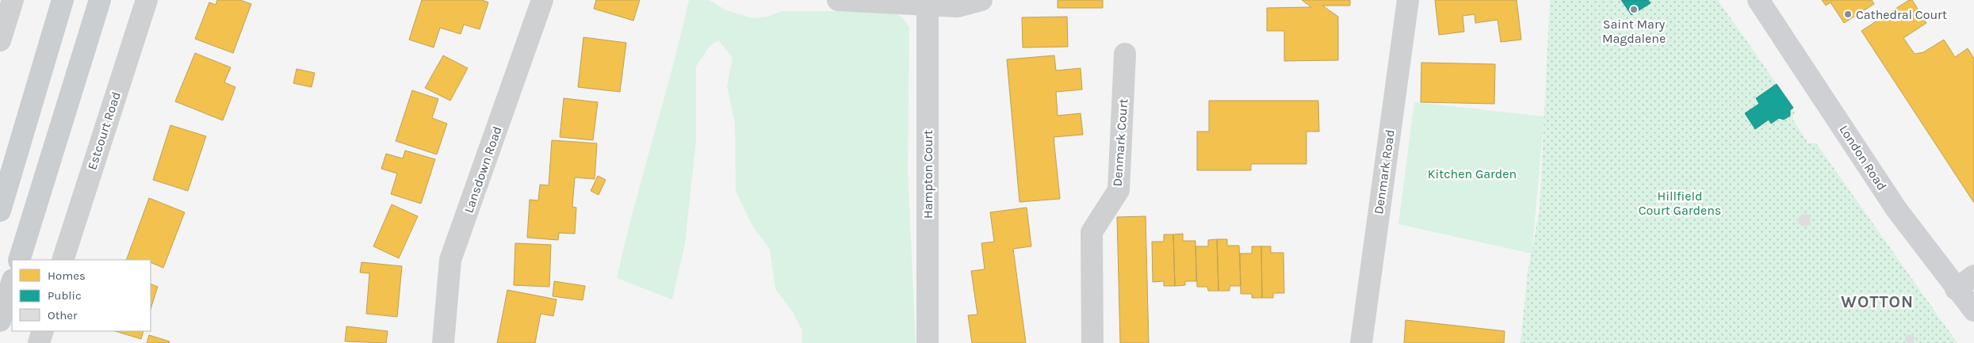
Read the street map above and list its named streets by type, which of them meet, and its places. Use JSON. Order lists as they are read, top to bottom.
{
  "streets": {
    "main road": ["London Road"],
    "street": [
      "Estcourt Road",
      "Denmark Court",
      "Lansdown Road",
      "Denmark Road",
      "Hampton Court"
    ]
  },
  "districts": ["WOTTON"],
  "parks": ["Kitchen Garden", "Hillfield Court Gardens"],
  "places": ["Saint Mary Magdalene", "Cathedral Court"],
  "legend": ["Homes", "Public", "Other"]
}
